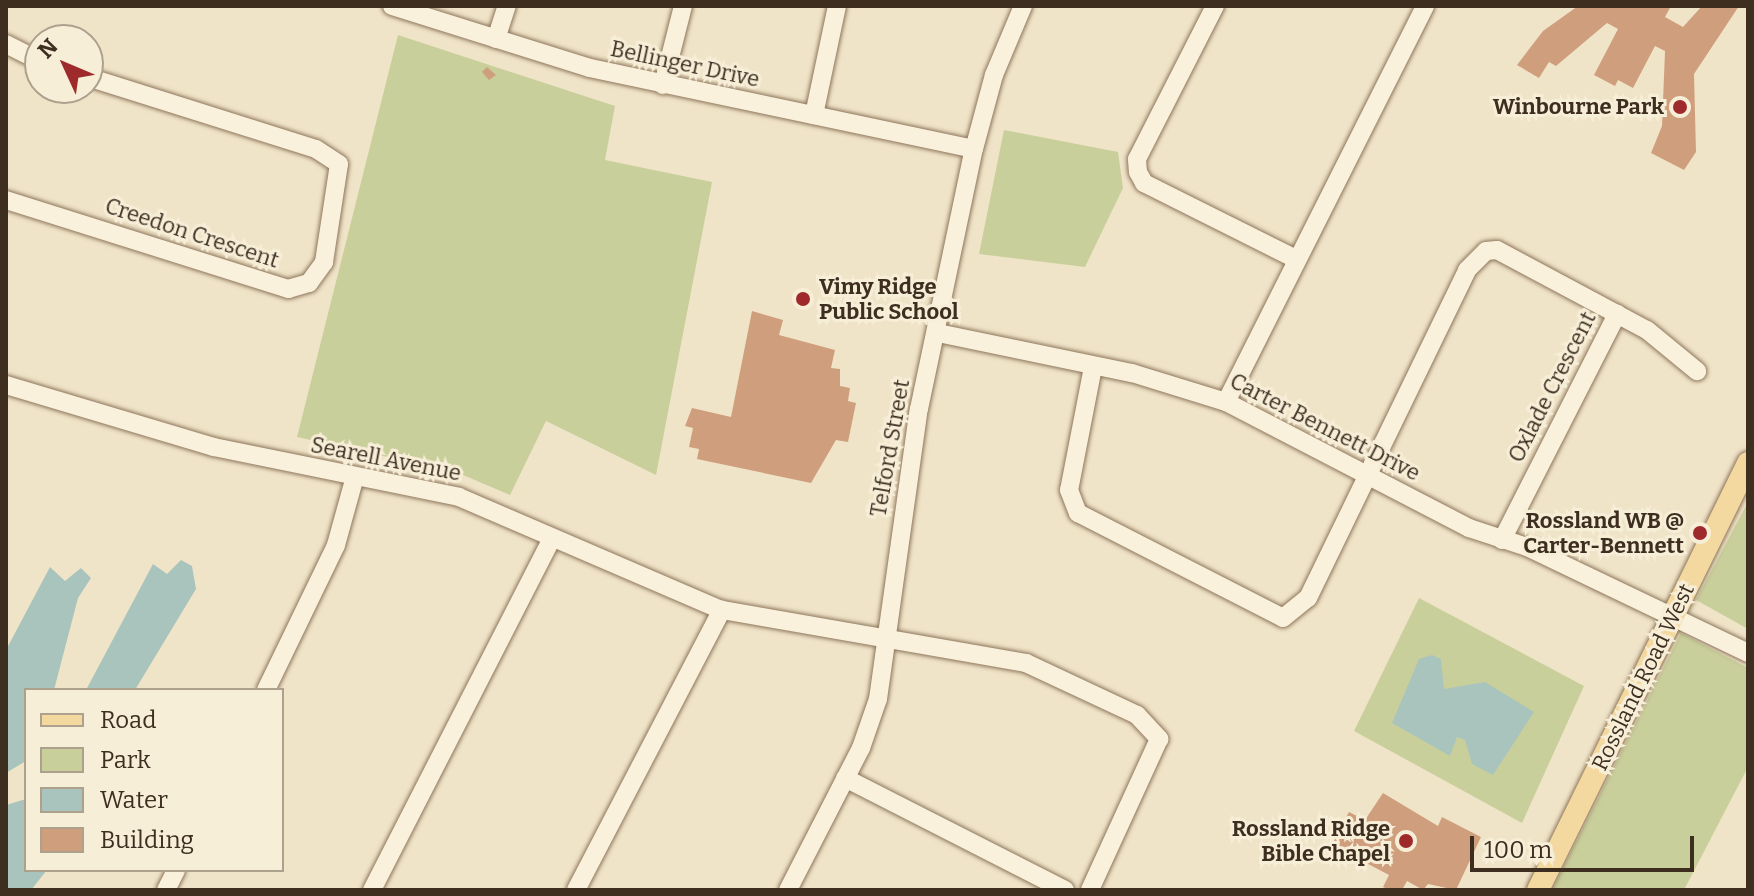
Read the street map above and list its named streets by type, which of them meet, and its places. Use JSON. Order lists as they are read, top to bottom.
{
  "streets": {
    "main road": ["Rossland Road West"],
    "street": [
      "Bellinger Drive",
      "Creedon Crescent",
      "Oxlade Crescent",
      "Carter Bennett Drive",
      "Telford Street",
      "Searell Avenue"
    ]
  },
  "crossings": [
    ["Bellinger Drive", "Telford Street"],
    ["Oxlade Crescent", "Carter Bennett Drive"],
    ["Carter Bennett Drive", "Telford Street"],
    ["Carter Bennett Drive", "Rossland Road West"],
    ["Telford Street", "Searell Avenue"]
  ],
  "places": [
    "Winbourne Park",
    "Vimy Ridge Public School",
    "Rossland WB @ Carter-Bennett",
    "Rossland Ridge Bible Chapel"
  ],
  "legend": [
    "Road",
    "Park",
    "Water",
    "Building"
  ],
  "scale_bar": "100 m",
  "north": "top left"
}
